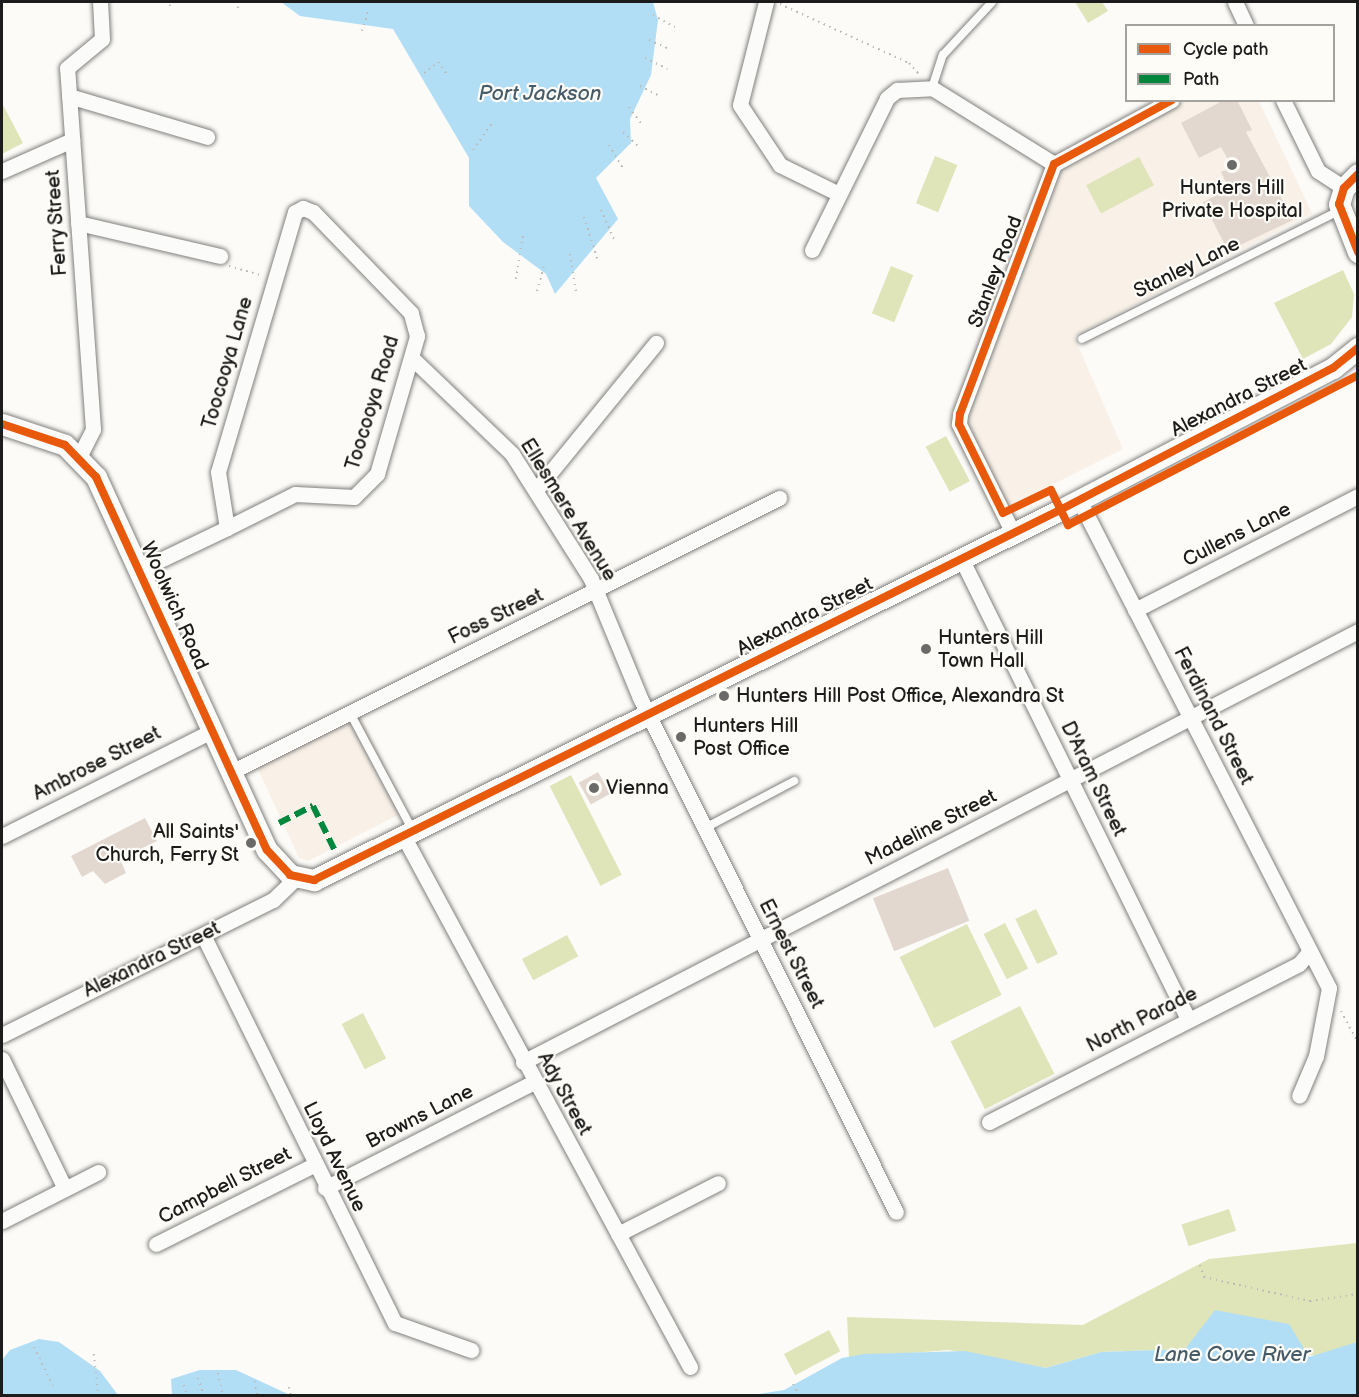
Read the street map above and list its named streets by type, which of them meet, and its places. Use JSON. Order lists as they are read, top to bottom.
{
  "streets": {
    "street": [
      "Ferry Street",
      "Stanley Road",
      "Toocooya Lane",
      "Alexandra Street",
      "Toocooya Road",
      "Ellesmere Avenue",
      "Cullens Lane",
      "Woolwich Road",
      "Foss Street",
      "Ferdinand Street",
      "Ambrose Street",
      "D'Aram Street",
      "Madeline Street",
      "Ernest Street",
      "North Parade",
      "Ady Street",
      "Browns Lane",
      "Lloyd Avenue",
      "Campbell Street"
    ],
    "lane": ["Stanley Lane"]
  },
  "crossings": [
    ["Ferry Street", "Woolwich Road"],
    ["Stanley Road", "Alexandra Street"],
    ["Toocooya Lane", "Toocooya Road"],
    ["Alexandra Street", "Ellesmere Avenue"],
    ["Alexandra Street", "Woolwich Road"],
    ["Alexandra Street", "Ferdinand Street"],
    ["Alexandra Street", "D'Aram Street"],
    ["Alexandra Street", "Ernest Street"],
    ["Alexandra Street", "Ady Street"],
    ["Alexandra Street", "Lloyd Avenue"],
    ["Toocooya Road", "Ellesmere Avenue"],
    ["Toocooya Road", "Woolwich Road"],
    ["Ellesmere Avenue", "Foss Street"],
    ["Ellesmere Avenue", "Ernest Street"],
    ["Cullens Lane", "Ferdinand Street"],
    ["Woolwich Road", "Foss Street"],
    ["Woolwich Road", "Ambrose Street"],
    ["Ferdinand Street", "Madeline Street"],
    ["Ferdinand Street", "North Parade"],
    ["D'Aram Street", "Madeline Street"],
    ["D'Aram Street", "North Parade"],
    ["Madeline Street", "Ernest Street"],
    ["Madeline Street", "Ady Street"],
    ["Ady Street", "Browns Lane"],
    ["Browns Lane", "Lloyd Avenue"],
    ["Lloyd Avenue", "Campbell Street"]
  ],
  "water": ["Port Jackson", "Lane Cove River"],
  "places": [
    "Hunters Hill Private Hospital",
    "Hunters Hill Town Hall",
    "Hunters Hill Post Office, Alexandra St",
    "Hunters Hill Post Office",
    "Vienna",
    "All Saints' Church, Ferry St"
  ],
  "legend": ["Cycle path", "Path"]
}
